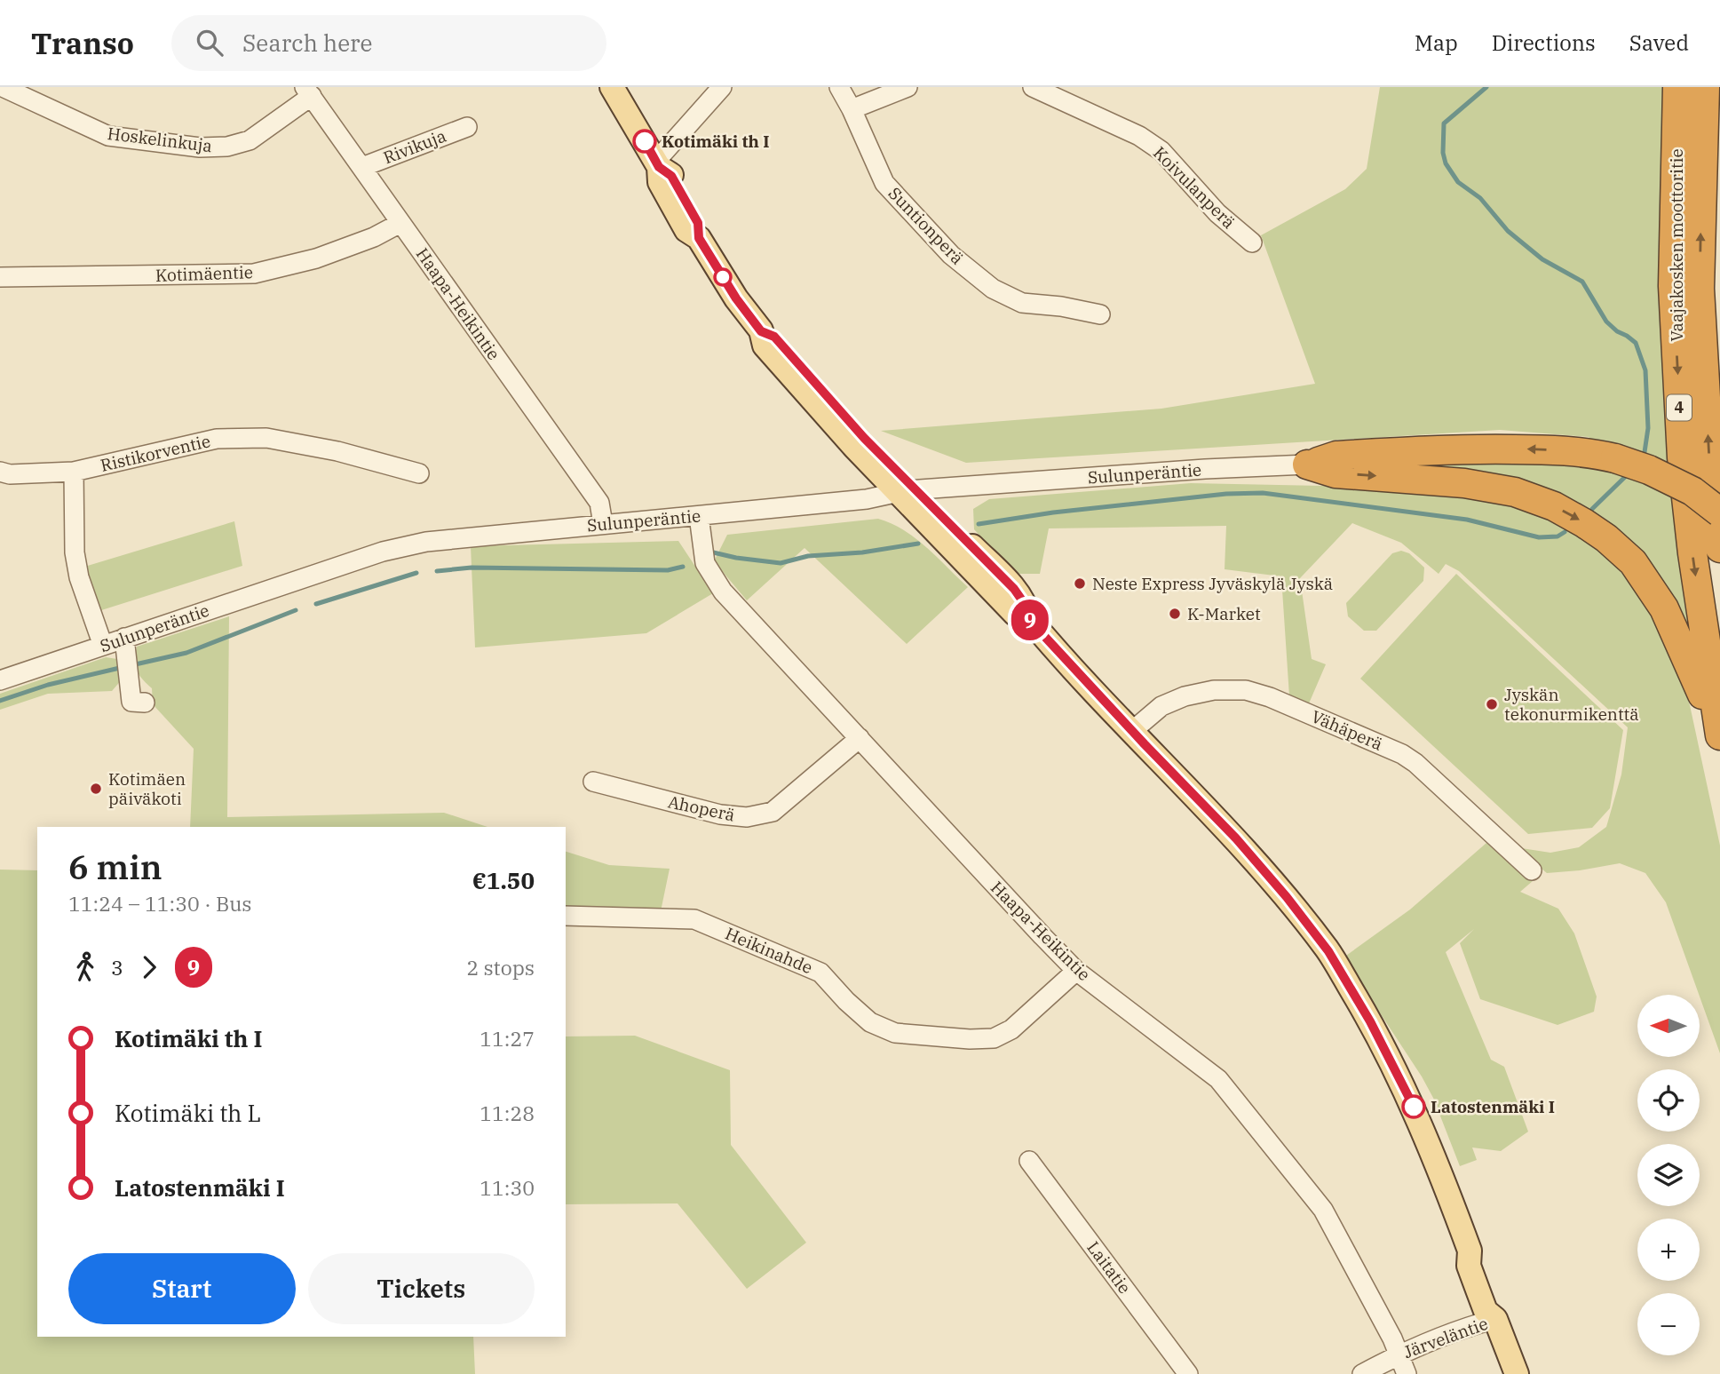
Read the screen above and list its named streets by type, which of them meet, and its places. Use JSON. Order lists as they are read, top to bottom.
{
  "streets": {
    "highway": ["Vaajakosken moottoritie", "4"],
    "street": [
      "Hoskelinkuja",
      "Rivikuja",
      "Koivulanperä",
      "Suntionperä",
      "Kotimäentie",
      "Haapa-Heikintie",
      "Ristikorventie",
      "Sulunperäntie",
      "Vähäperä",
      "Ahoperä",
      "Heikinahde",
      "Laitatie",
      "Järveläntie"
    ]
  },
  "crossings": [
    ["Hoskelinkuja", "Haapa-Heikintie"],
    ["Rivikuja", "Haapa-Heikintie"],
    ["Kotimäentie", "Haapa-Heikintie"],
    ["Haapa-Heikintie", "Sulunperäntie"],
    ["Haapa-Heikintie", "Ahoperä"],
    ["Haapa-Heikintie", "Heikinahde"],
    ["Haapa-Heikintie", "Järveläntie"]
  ],
  "places": [
    "Kotimäki th I",
    "Neste Express Jyväskylä Jyskä",
    "K-Market",
    "Jyskän tekonurmikenttä",
    "Kotimäen päiväkoti",
    "Latostenmäki I"
  ],
  "lines": ["bus line 9"],
  "north": "left",
  "page": {
    "header": "Transo",
    "search": "Search here",
    "nav": ["Map", "Directions", "Saved"],
    "on_map": "9",
    "heading": ["6 min", "11:24 – 11:30 · Bus", "€1.50"],
    "legs": ["3", "9", "2 stops"],
    "map_buttons": ["+", "−"],
    "list": [
      {
        "name": "Kotimäki th I",
        "value": "11:27"
      },
      {
        "name": "Kotimäki th L",
        "value": "11:28"
      },
      {
        "name": "Latostenmäki I",
        "value": "11:30"
      }
    ],
    "buttons": ["Start", "Tickets"]
  }
}
